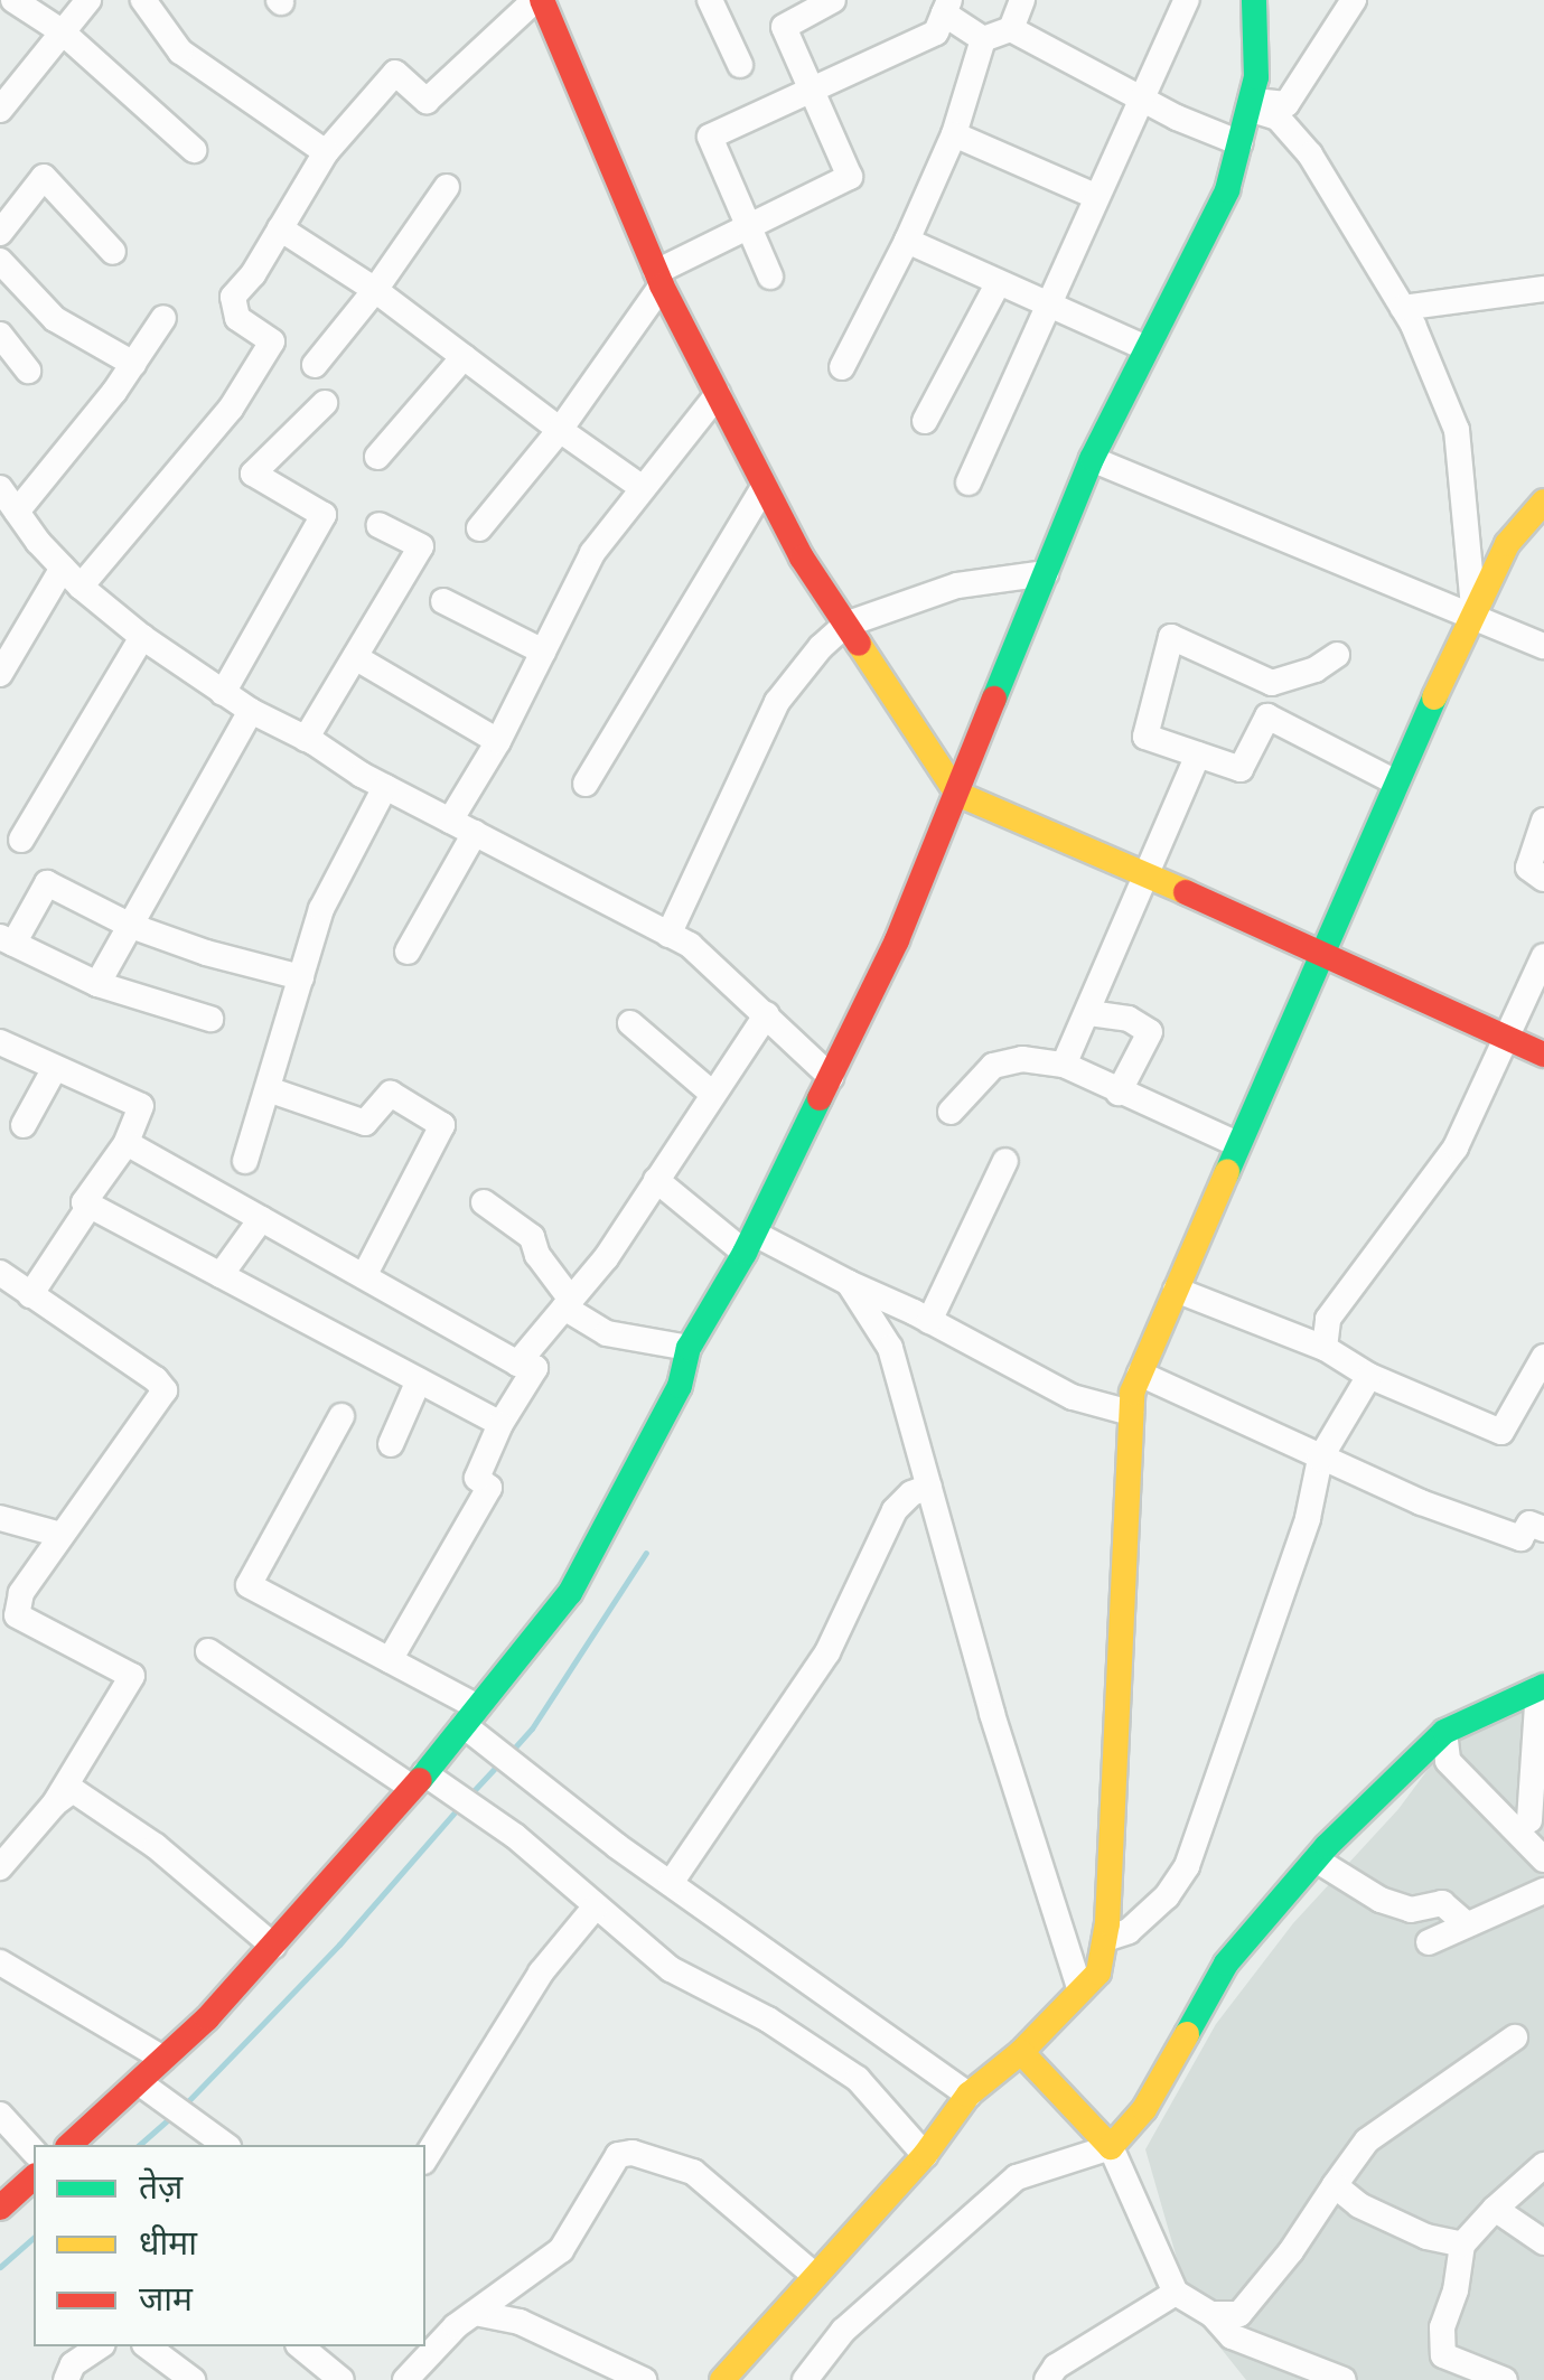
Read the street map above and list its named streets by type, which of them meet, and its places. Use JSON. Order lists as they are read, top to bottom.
{
  "legend": ["तेज़", "धीमा", "जाम"]
}
